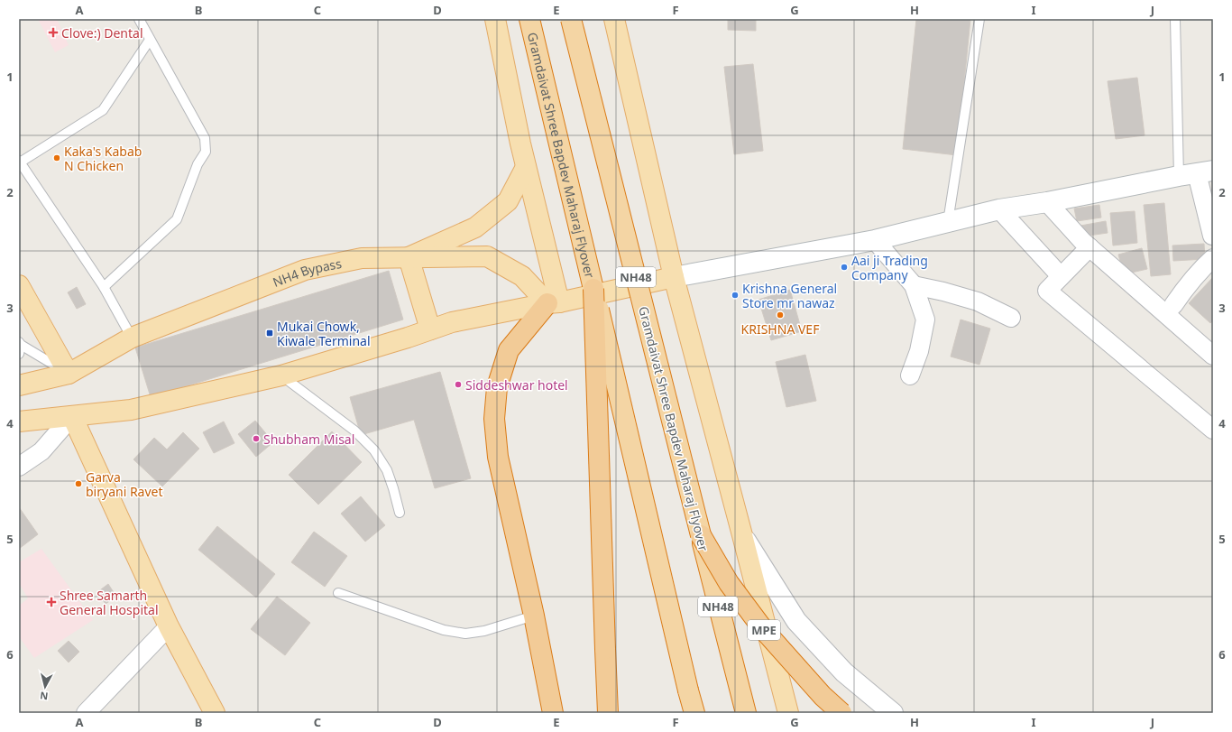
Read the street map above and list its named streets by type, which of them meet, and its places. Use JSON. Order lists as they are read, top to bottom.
{
  "streets": {
    "highway": ["Gramdaivat Shree Bapdev Maharaj Flyover", "NH48", "MPE"],
    "main road": ["NH4 Bypass"]
  },
  "crossings": [
    ["Gramdaivat Shree Bapdev Maharaj Flyover", "MPE"]
  ],
  "places": {
    "health": ["Clove:) Dental", "Shree Samarth General Hospital"],
    "other": [
      "Kaka's Kabab N Chicken",
      "Aai ji Trading Company",
      "Krishna General Store mr nawaz",
      "KRISHNA VEF",
      "Siddeshwar hotel",
      "Shubham Misal",
      "Garva biryani Ravet"
    ],
    "transit": ["Mukai Chowk, Kiwale Terminal"]
  },
  "north": "bottom",
  "grid": {
    "columns": [
      "A",
      "B",
      "C",
      "D",
      "E",
      "F",
      "G",
      "H",
      "I",
      "J"
    ],
    "rows": [
      "1",
      "2",
      "3",
      "4",
      "5",
      "6"
    ]
  }
}
